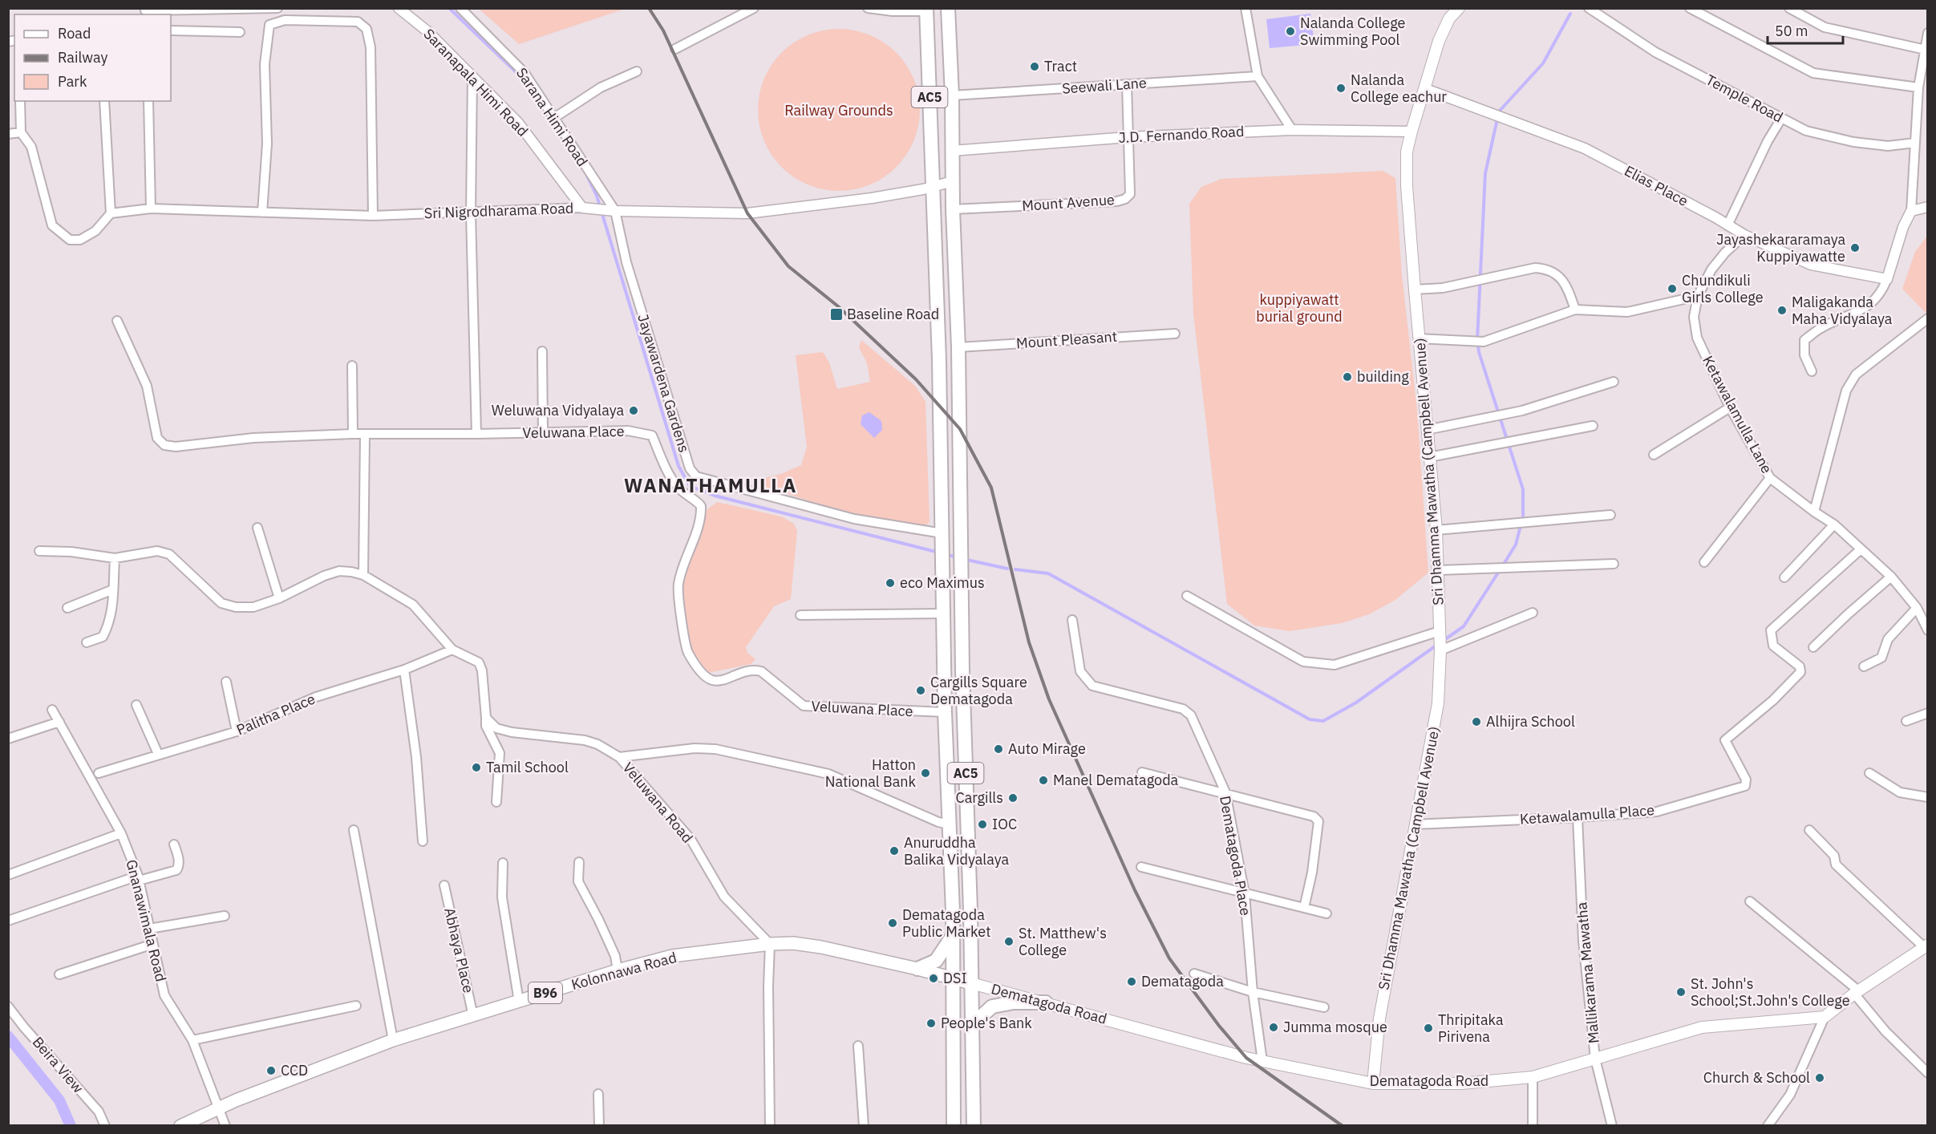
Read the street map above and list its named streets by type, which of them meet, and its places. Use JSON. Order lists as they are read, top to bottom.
{
  "streets": {
    "highway": ["AC5"],
    "main road": [
      "Sri Dhamma Mawatha (Campbell Avenue)",
      "Kolonnawa Road",
      "B96",
      "Dematagoda Road"
    ],
    "street": [
      "Saranapala Himi Road",
      "Seewali Lane",
      "Temple Road",
      "Sarana Himi Road",
      "J.D. Fernando Road",
      "Elias Place",
      "Mount Avenue",
      "Sri Nigrodharama Road",
      "Mount Pleasant",
      "Jayawardena Gardens",
      "Ketawalamulla Lane",
      "Veluwana Place",
      "Palitha Place",
      "Veluwana Road",
      "Ketawalamulla Place",
      "Dematagoda Place",
      "Gnanawimala Road",
      "Abhaya Place",
      "Mallikarama Mawatha",
      "Beira View"
    ]
  },
  "crossings": [
    ["Saranapala Himi Road", "Sri Nigrodharama Road"],
    ["Seewali Lane", "AC5"],
    ["Seewali Lane", "Mount Avenue"],
    ["AC5", "J.D. Fernando Road"],
    ["AC5", "Mount Avenue"],
    ["AC5", "Sri Nigrodharama Road"],
    ["AC5", "Mount Pleasant"],
    ["AC5", "Jayawardena Gardens"],
    ["AC5", "Veluwana Place"],
    ["AC5", "Kolonnawa Road"],
    ["AC5", "Dematagoda Road"],
    ["Sarana Himi Road", "Sri Nigrodharama Road"],
    ["Sarana Himi Road", "Jayawardena Gardens"],
    ["J.D. Fernando Road", "Mount Avenue"],
    ["J.D. Fernando Road", "Sri Dhamma Mawatha (Campbell Avenue)"],
    ["Elias Place", "Ketawalamulla Lane"],
    ["Elias Place", "Sri Dhamma Mawatha (Campbell Avenue)"],
    ["Sri Nigrodharama Road", "Jayawardena Gardens"],
    ["Ketawalamulla Lane", "Ketawalamulla Place"],
    ["Sri Dhamma Mawatha (Campbell Avenue)", "Ketawalamulla Place"],
    ["Sri Dhamma Mawatha (Campbell Avenue)", "Dematagoda Road"],
    ["Veluwana Road", "Kolonnawa Road"],
    ["Ketawalamulla Place", "Mallikarama Mawatha"],
    ["Dematagoda Place", "Dematagoda Road"],
    ["Gnanawimala Road", "Kolonnawa Road"],
    ["Abhaya Place", "Kolonnawa Road"],
    ["Kolonnawa Road", "Dematagoda Road"],
    ["Mallikarama Mawatha", "Dematagoda Road"]
  ],
  "districts": ["WANATHAMULLA"],
  "parks": ["Railway Grounds", "kuppiyawatt burial ground"],
  "places": {
    "other": [
      "Nalanda College Swimming Pool",
      "Tract",
      "Nalanda College eachur",
      "Jayashekararamaya Kuppiyawatte",
      "Chundikuli Girls College",
      "Maligakanda Maha Vidyalaya",
      "building",
      "Weluwana Vidyalaya",
      "eco Maximus",
      "Cargills Square Dematagoda",
      "Alhijra School",
      "Auto Mirage",
      "Tamil School",
      "Hatton National Bank",
      "Manel Dematagoda",
      "Cargills",
      "IOC",
      "Anuruddha Balika Vidyalaya",
      "Dematagoda Public Market",
      "St. Matthew's College",
      "DSI",
      "Dematagoda",
      "St. John's School;St.John's College",
      "People's Bank",
      "Jumma mosque",
      "Thripitaka Pirivena",
      "CCD",
      "Church & School"
    ],
    "transit": ["Baseline Road"]
  },
  "legend": ["Road", "Railway", "Park"],
  "scale_bar": "50 m"
}
